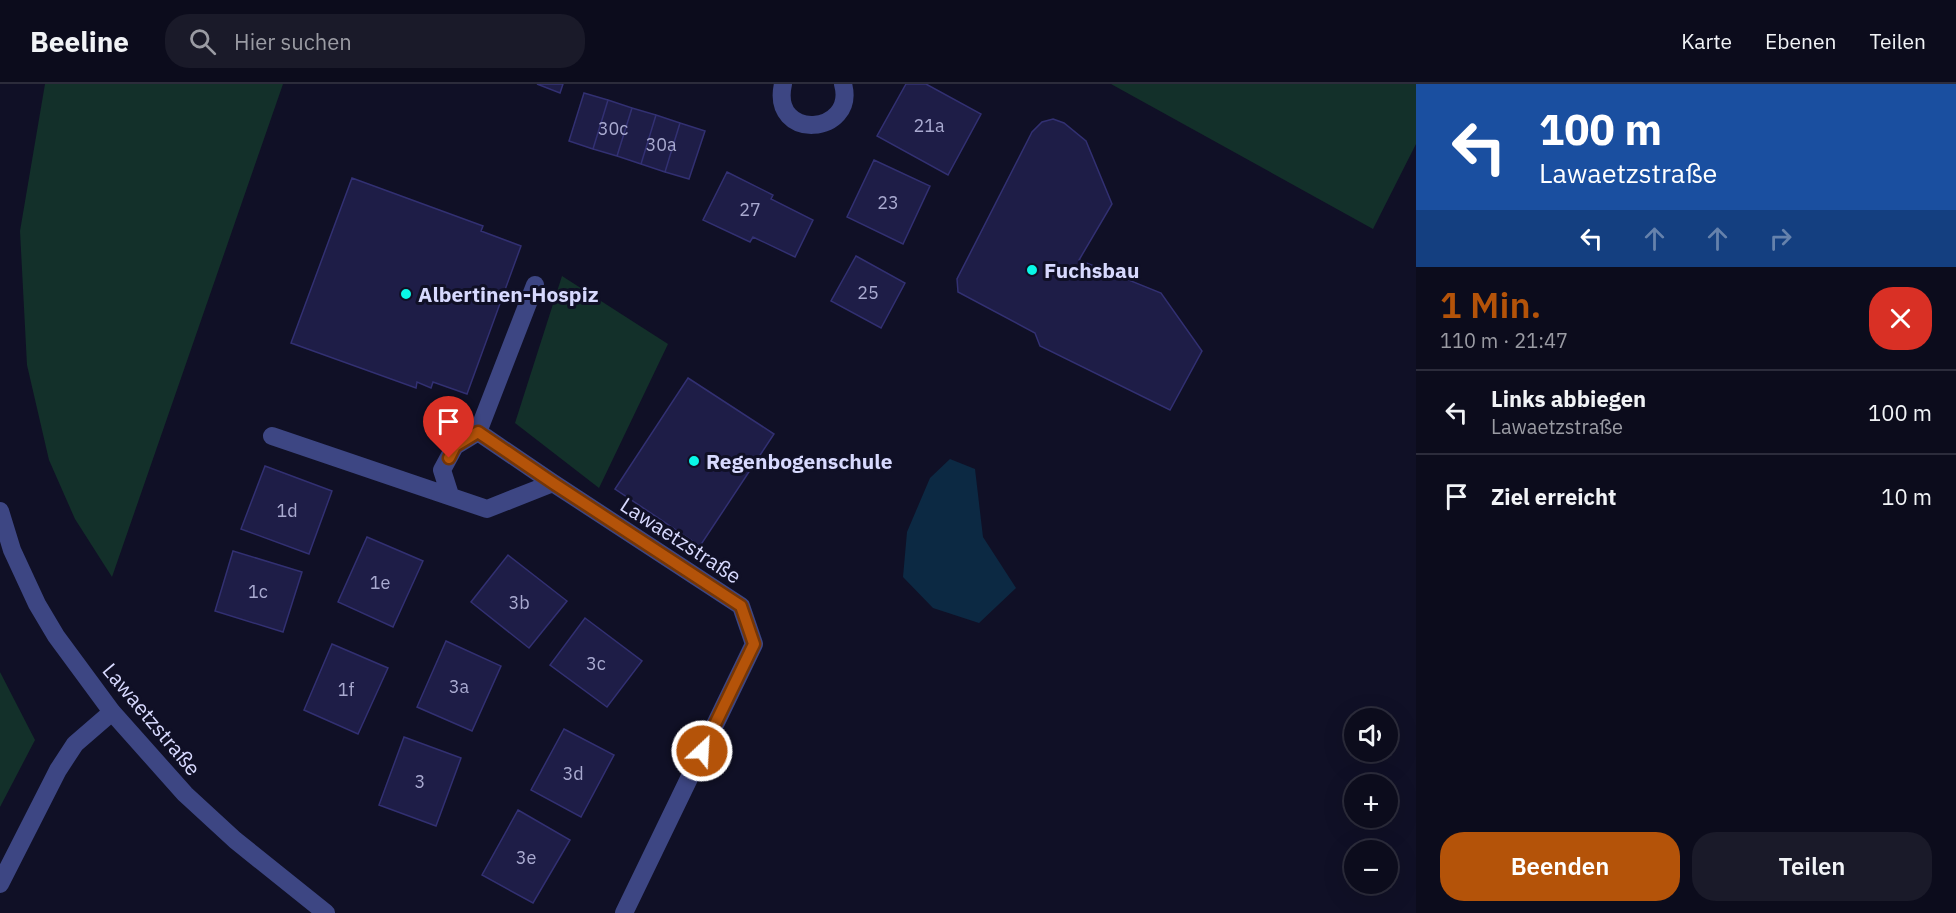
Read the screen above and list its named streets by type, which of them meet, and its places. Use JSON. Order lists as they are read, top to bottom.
{
  "streets": {
    "street": ["Lawaetzstraße"]
  },
  "places": ["Fuchsbau", "Albertinen-Hospiz", "Regenbogenschule"],
  "house_numbers": [
    "21a",
    "30c",
    "30a",
    "23",
    "27",
    "25",
    "1d",
    "1e",
    "1c",
    "3b",
    "3c",
    "3a",
    "1f",
    "3d",
    "3",
    "3e"
  ],
  "page": {
    "header": "Beeline",
    "search": "Hier suchen",
    "nav": ["Karte", "Ebenen", "Teilen"],
    "turn": ["100 m", "Lawaetzstraße"],
    "heading": ["1 Min.", "110 m · 21:47"],
    "list": [
      {
        "name": "Links abbiegen",
        "note": "Lawaetzstraße",
        "value": "100 m"
      },
      {
        "name": "Ziel erreicht",
        "value": "10 m"
      }
    ],
    "map_buttons": ["+", "−"],
    "buttons": ["Beenden", "Teilen"]
  }
}
